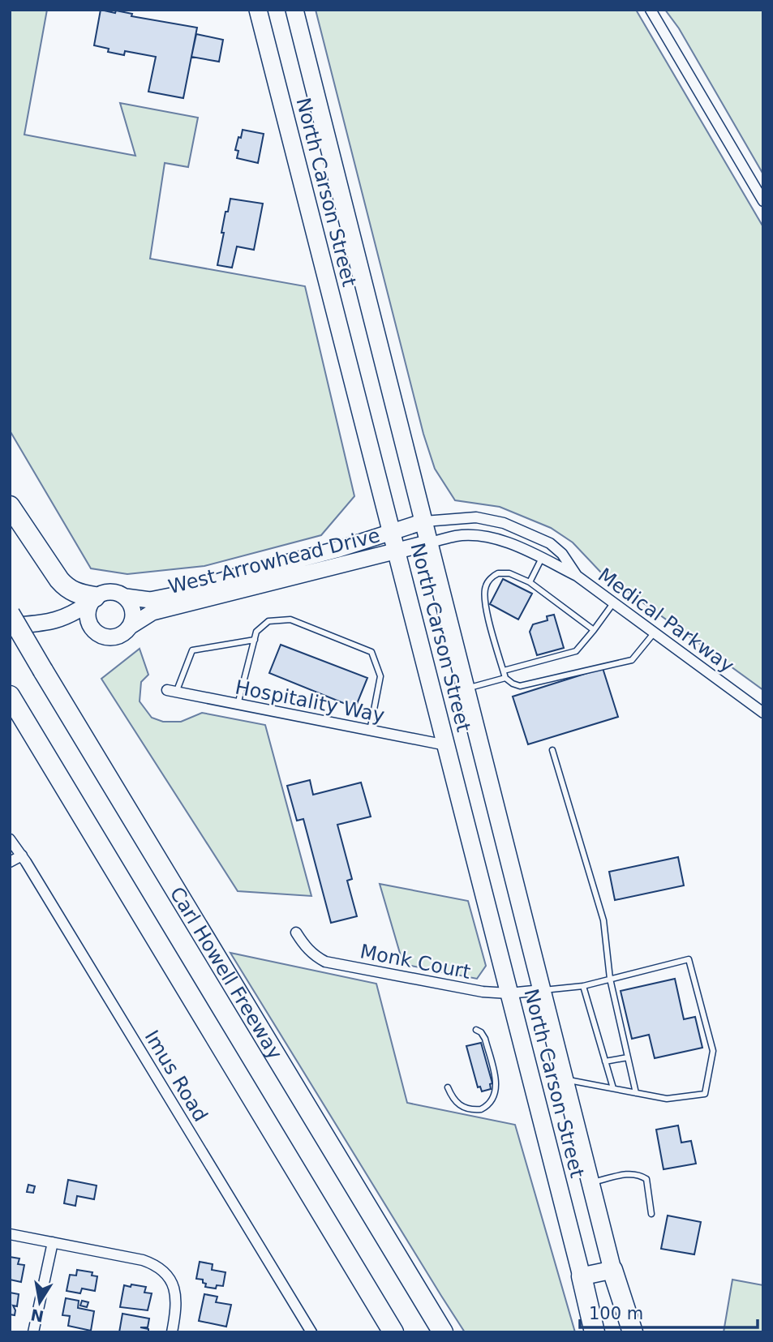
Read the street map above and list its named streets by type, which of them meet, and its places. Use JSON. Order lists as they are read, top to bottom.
{
  "streets": {
    "highway": ["Carl Howell Freeway"],
    "main road": ["North Carson Street", "West Arrowhead Drive"],
    "street": [
      "Medical Parkway",
      "Hospitality Way",
      "Monk Court",
      "Imus Road"
    ]
  },
  "crossings": [
    ["North Carson Street", "West Arrowhead Drive"],
    ["North Carson Street", "Medical Parkway"],
    ["North Carson Street", "Hospitality Way"],
    ["North Carson Street", "Monk Court"],
    ["West Arrowhead Drive", "Medical Parkway"]
  ],
  "scale_bar": "100 m",
  "north": "bottom"
}
